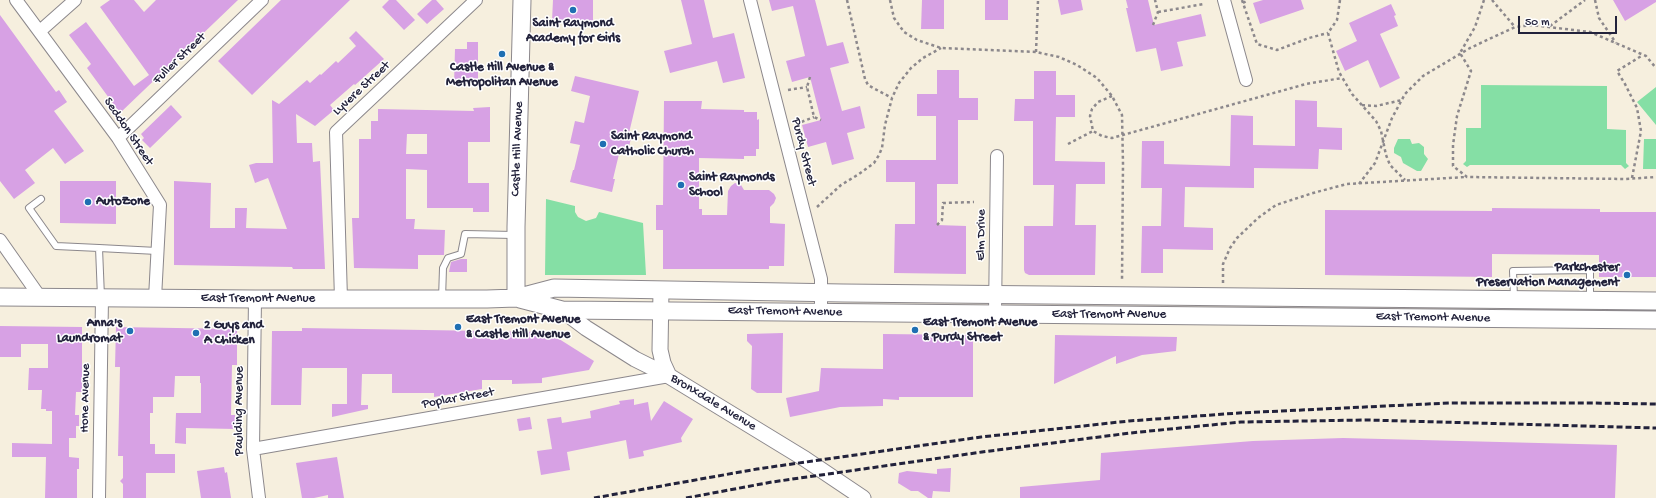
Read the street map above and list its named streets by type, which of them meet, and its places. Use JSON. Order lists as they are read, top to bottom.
{
  "streets": {
    "main road": ["Castle Hill Avenue", "East Tremont Avenue"],
    "street": [
      "Fuller Street",
      "Lyvere Street",
      "Seddon Street",
      "Purdy Street",
      "Elm Drive",
      "Hone Avenue",
      "Poplar Street",
      "Bronxdale Avenue",
      "Paulding Avenue"
    ]
  },
  "crossings": [
    ["Fuller Street", "Seddon Street"],
    ["Lyvere Street", "East Tremont Avenue"],
    ["Seddon Street", "East Tremont Avenue"],
    ["Castle Hill Avenue", "East Tremont Avenue"],
    ["Purdy Street", "East Tremont Avenue"],
    ["Elm Drive", "East Tremont Avenue"],
    ["East Tremont Avenue", "Hone Avenue"],
    ["East Tremont Avenue", "Bronxdale Avenue"],
    ["East Tremont Avenue", "Paulding Avenue"],
    ["Poplar Street", "Bronxdale Avenue"],
    ["Poplar Street", "Paulding Avenue"]
  ],
  "places": [
    "Saint Raymond Academy for Girls",
    "Castle Hill Avenue & Metropolitan Avenue",
    "Saint Raymond Catholic Church",
    "Saint Raymonds School",
    "AutoZone",
    "Parkchester Preservation Management",
    "East Tremont Avenue & Castle Hill Avenue",
    "East Tremont Avenue & Purdy Street",
    "Anna's Laundromat",
    "2 Guys and A Chicken"
  ],
  "scale_bar": "50 m"
}
